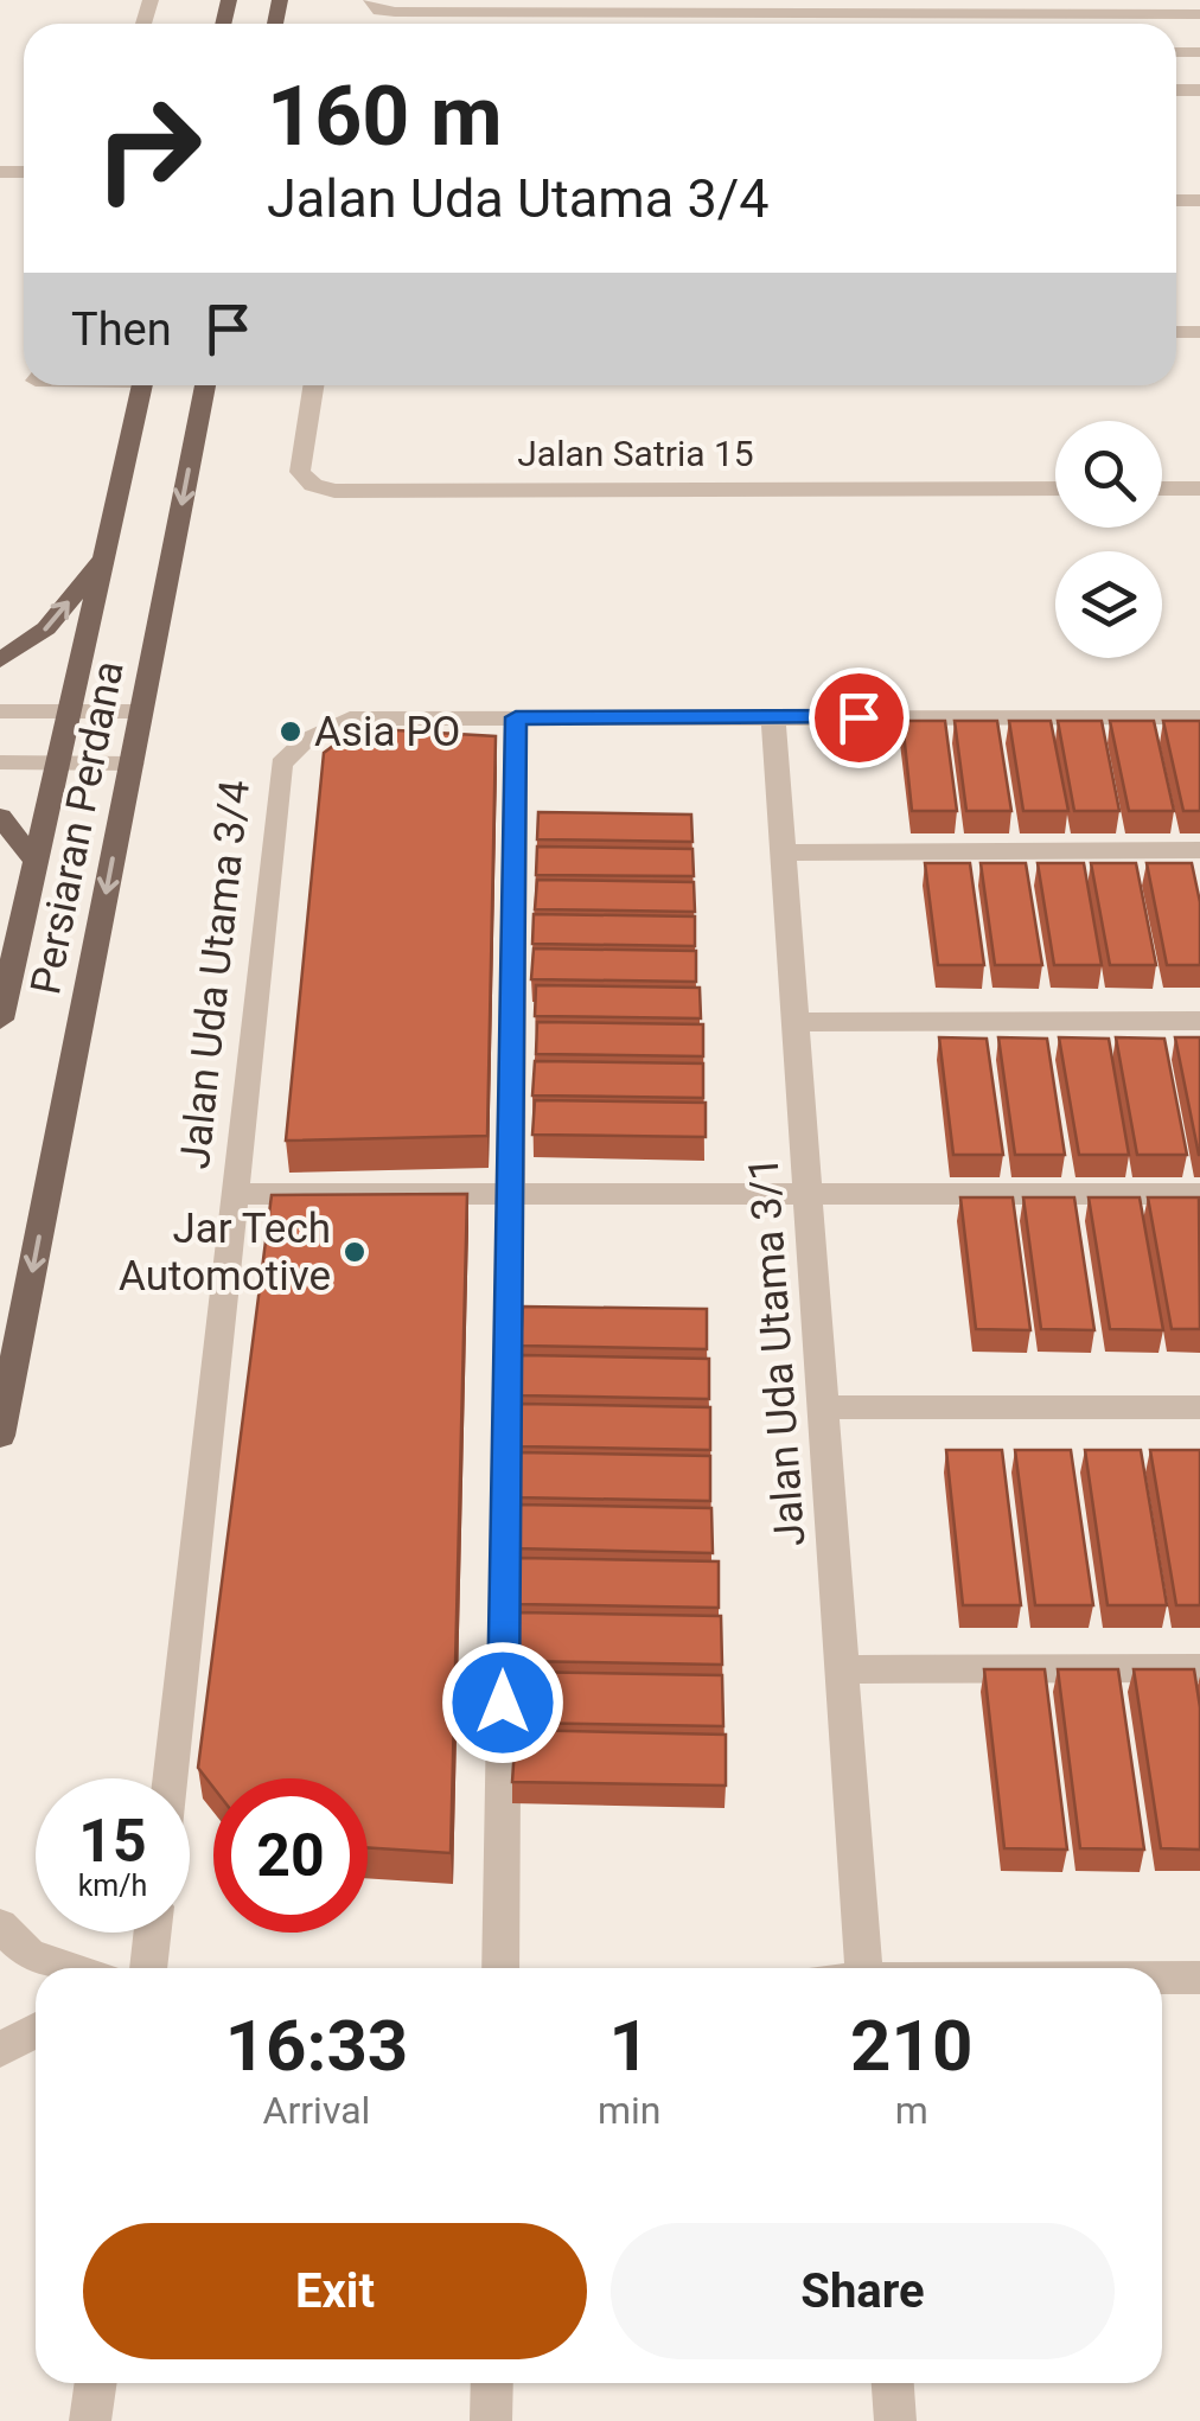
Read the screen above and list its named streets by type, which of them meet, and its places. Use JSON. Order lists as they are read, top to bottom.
{
  "streets": {
    "main road": ["Persiaran Perdana"],
    "street": ["Jalan Satria 15", "Jalan Uda Utama 3/4", "Jalan Uda Utama 3/1"]
  },
  "crossings": [
    ["Jalan Uda Utama 3/4", "Jalan Uda Utama 3/1"]
  ],
  "places": ["Asia PO", "Jar Tech Automotive"],
  "page": {
    "turn": ["160 m", "Jalan Uda Utama 3/4"],
    "then": "Then",
    "speed": "15 km/h",
    "limit": "20",
    "eta": [
      "16:33",
      "Arrival",
      "1",
      "min",
      "210",
      "m"
    ],
    "buttons": ["Exit", "Share"]
  }
}
